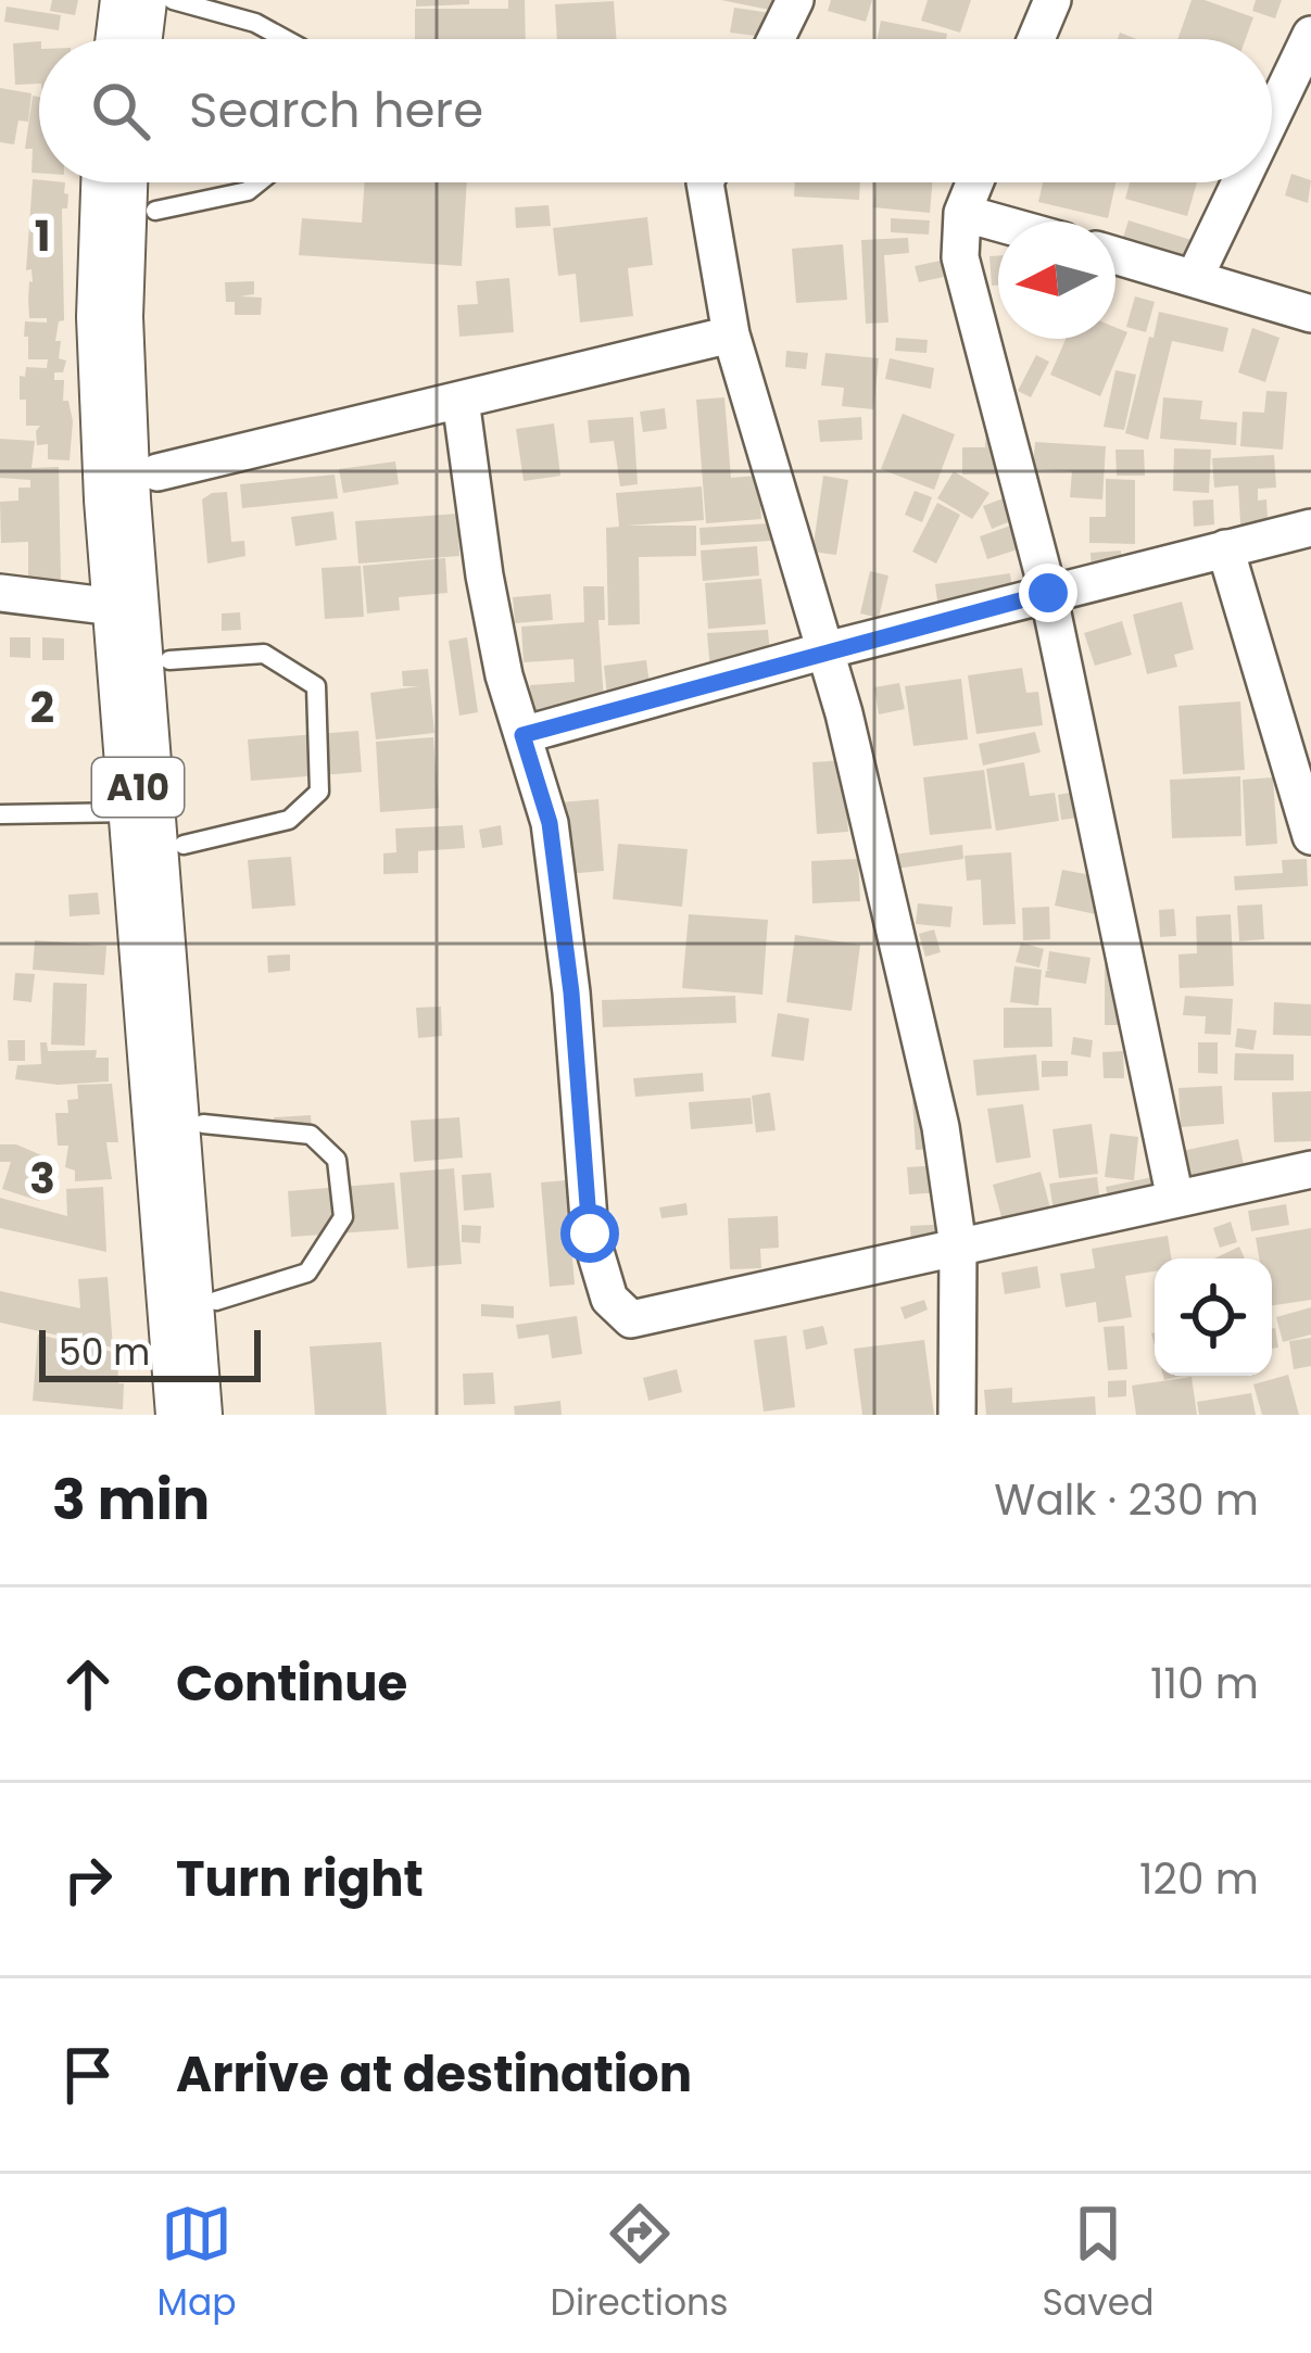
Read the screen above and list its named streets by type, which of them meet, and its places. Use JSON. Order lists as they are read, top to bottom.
{
  "streets": {
    "highway": ["A10"]
  },
  "scale_bar": "50 m",
  "north": "left",
  "page": {
    "search": "Search here",
    "scale": "50 m",
    "heading": ["3 min", "Walk · 230 m"],
    "list": [
      ["Continue", "110 m"],
      ["Turn right", "120 m"],
      "Arrive at destination"
    ],
    "nav": ["Map", "Directions", "Saved"]
  },
  "grid": {
    "rows": ["1", "2", "3"]
  }
}
